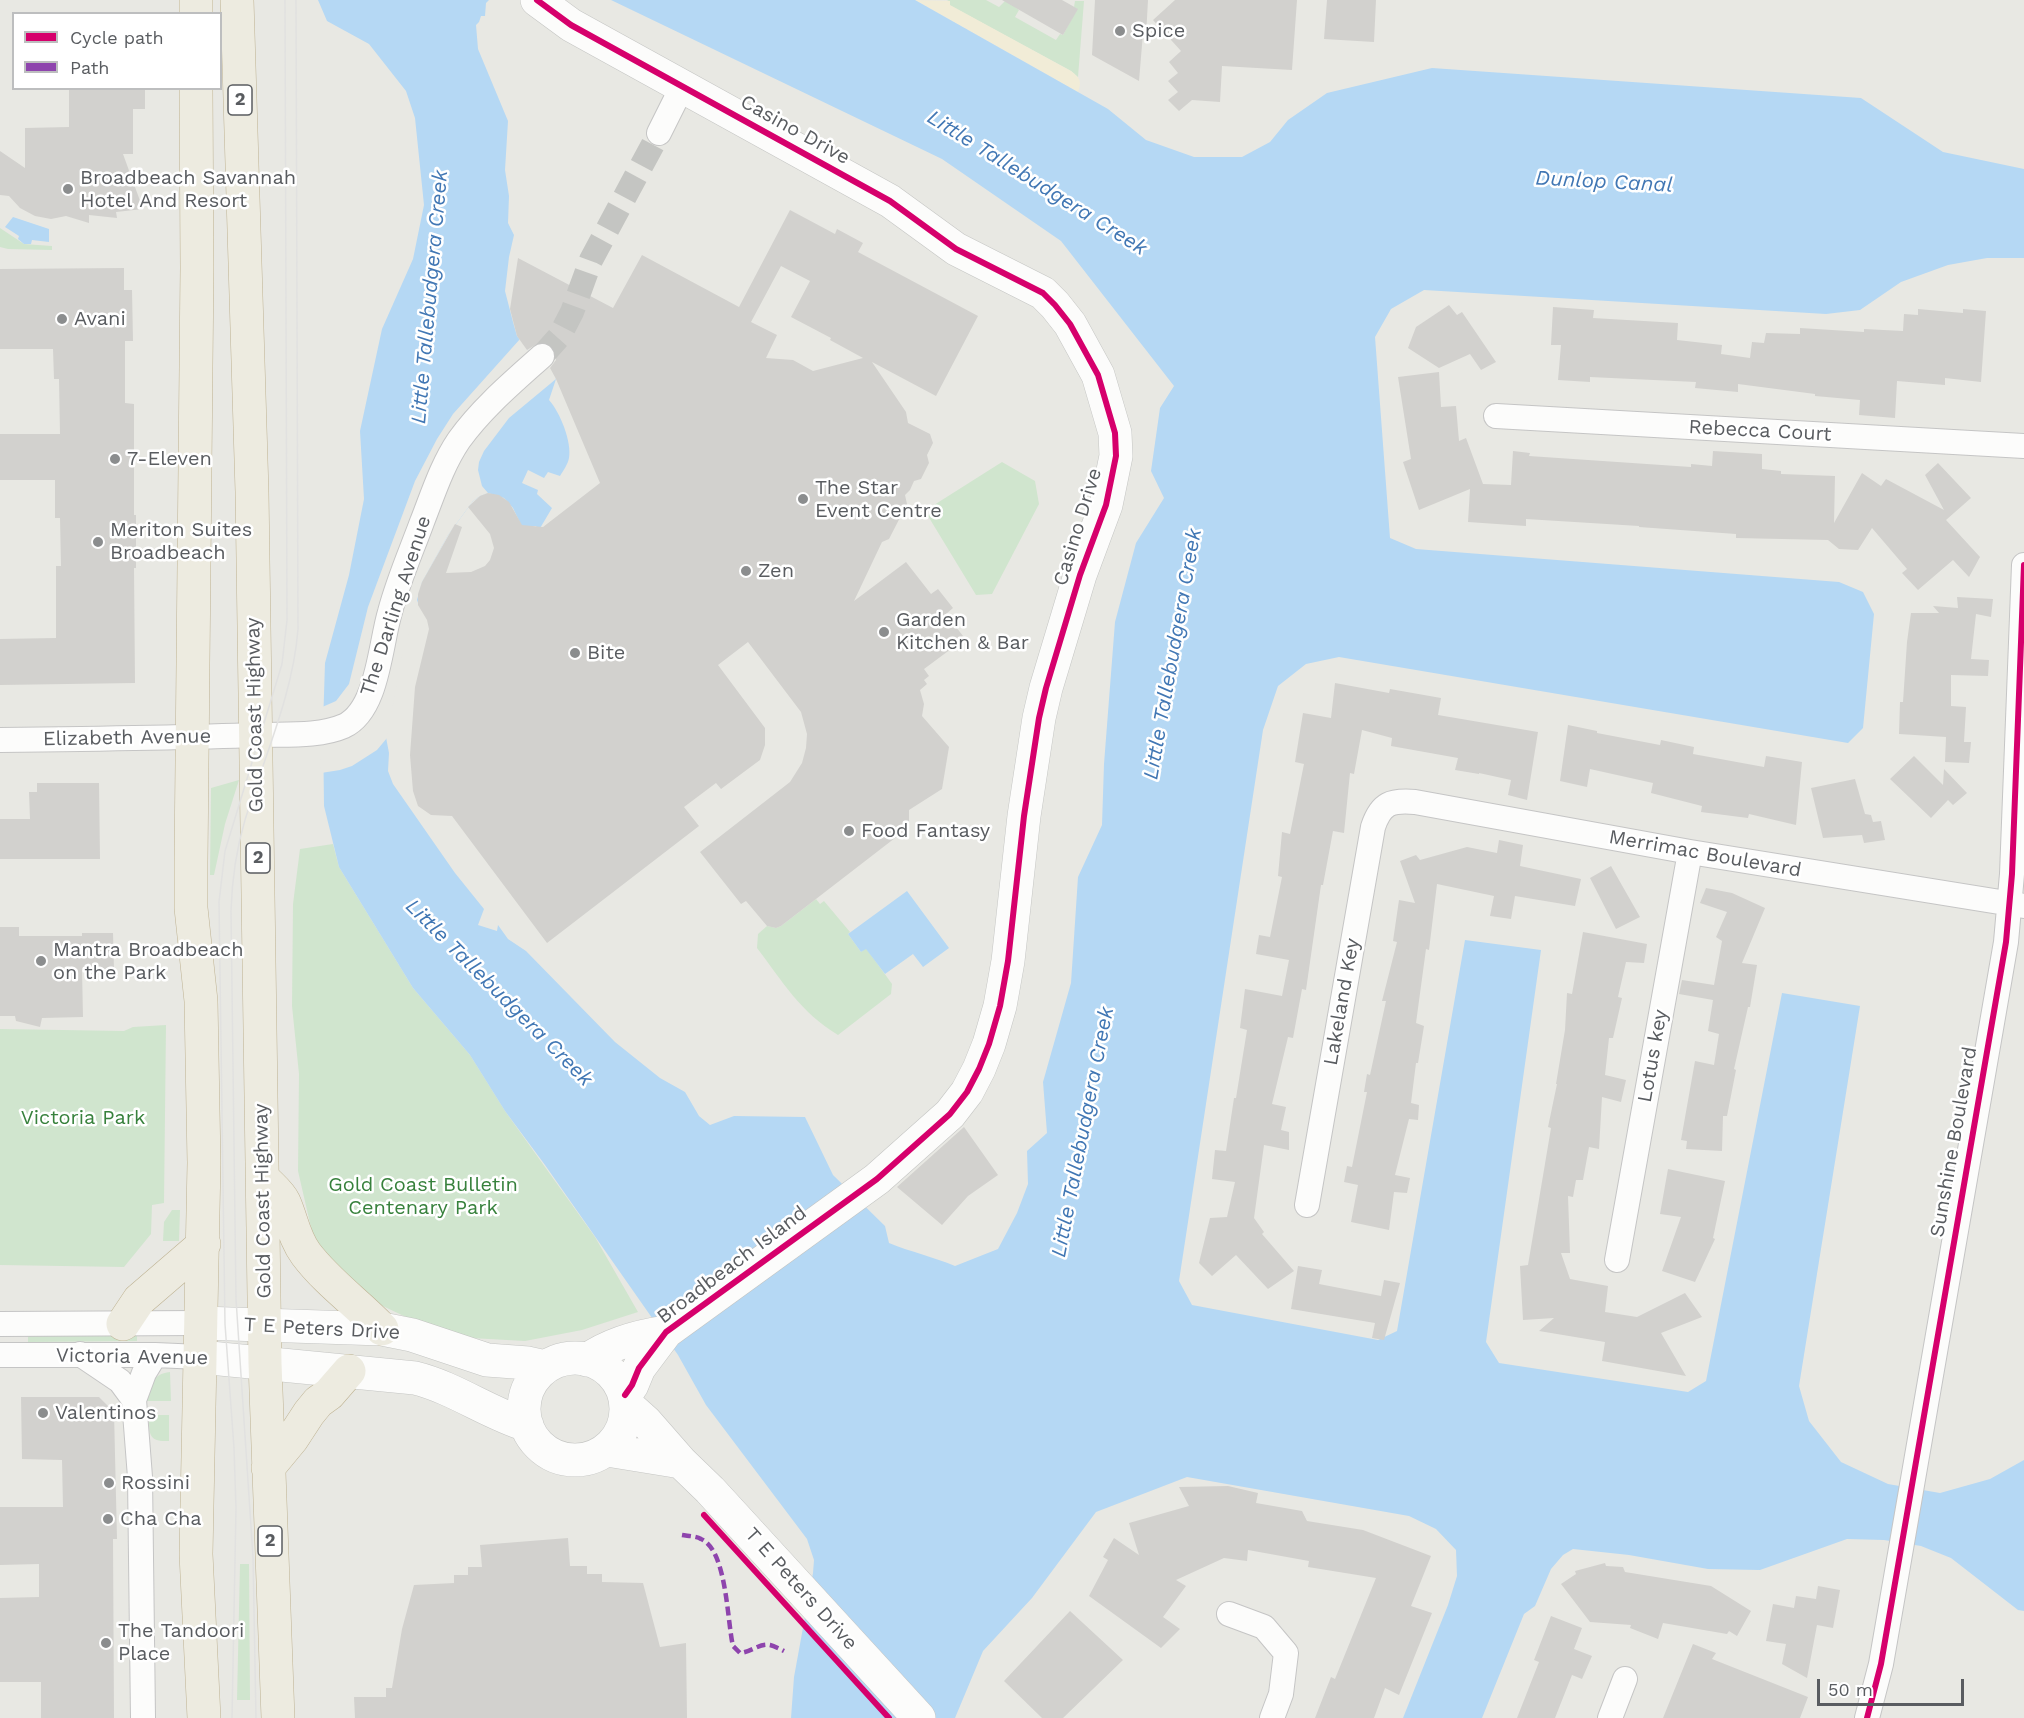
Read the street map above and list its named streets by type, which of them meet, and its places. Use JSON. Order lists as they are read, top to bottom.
{
  "streets": {
    "highway": ["2", "Gold Coast Highway"],
    "street": [
      "Casino Drive",
      "Rebecca Court",
      "The Darling Avenue",
      "Elizabeth Avenue",
      "Merrimac Boulevard",
      "Lakeland Key",
      "Lotus key",
      "Sunshine Boulevard",
      "Broadbeach Island",
      "T E Peters Drive",
      "Victoria Avenue"
    ]
  },
  "crossings": [
    ["Casino Drive", "Broadbeach Island"],
    ["The Darling Avenue", "Gold Coast Highway"],
    ["The Darling Avenue", "Elizabeth Avenue"],
    ["Gold Coast Highway", "Elizabeth Avenue"],
    ["Gold Coast Highway", "T E Peters Drive"],
    ["Gold Coast Highway", "Victoria Avenue"],
    ["Merrimac Boulevard", "Lakeland Key"],
    ["Merrimac Boulevard", "Lotus key"],
    ["Merrimac Boulevard", "Sunshine Boulevard"],
    ["Broadbeach Island", "T E Peters Drive"],
    ["T E Peters Drive", "Victoria Avenue"]
  ],
  "water": ["Dunlop Canal", "Little Tallebudgera Creek"],
  "parks": ["Victoria Park", "Gold Coast Bulletin Centenary Park"],
  "places": [
    "Spice",
    "Broadbeach Savannah Hotel And Resort",
    "Avani",
    "7-Eleven",
    "The Star Event Centre",
    "Meriton Suites Broadbeach",
    "Zen",
    "Garden Kitchen & Bar",
    "Bite",
    "Food Fantasy",
    "Mantra Broadbeach on the Park",
    "Valentinos",
    "Rossini",
    "Cha Cha",
    "The Tandoori Place"
  ],
  "legend": ["Cycle path", "Path"],
  "scale_bar": "50 m"
}
